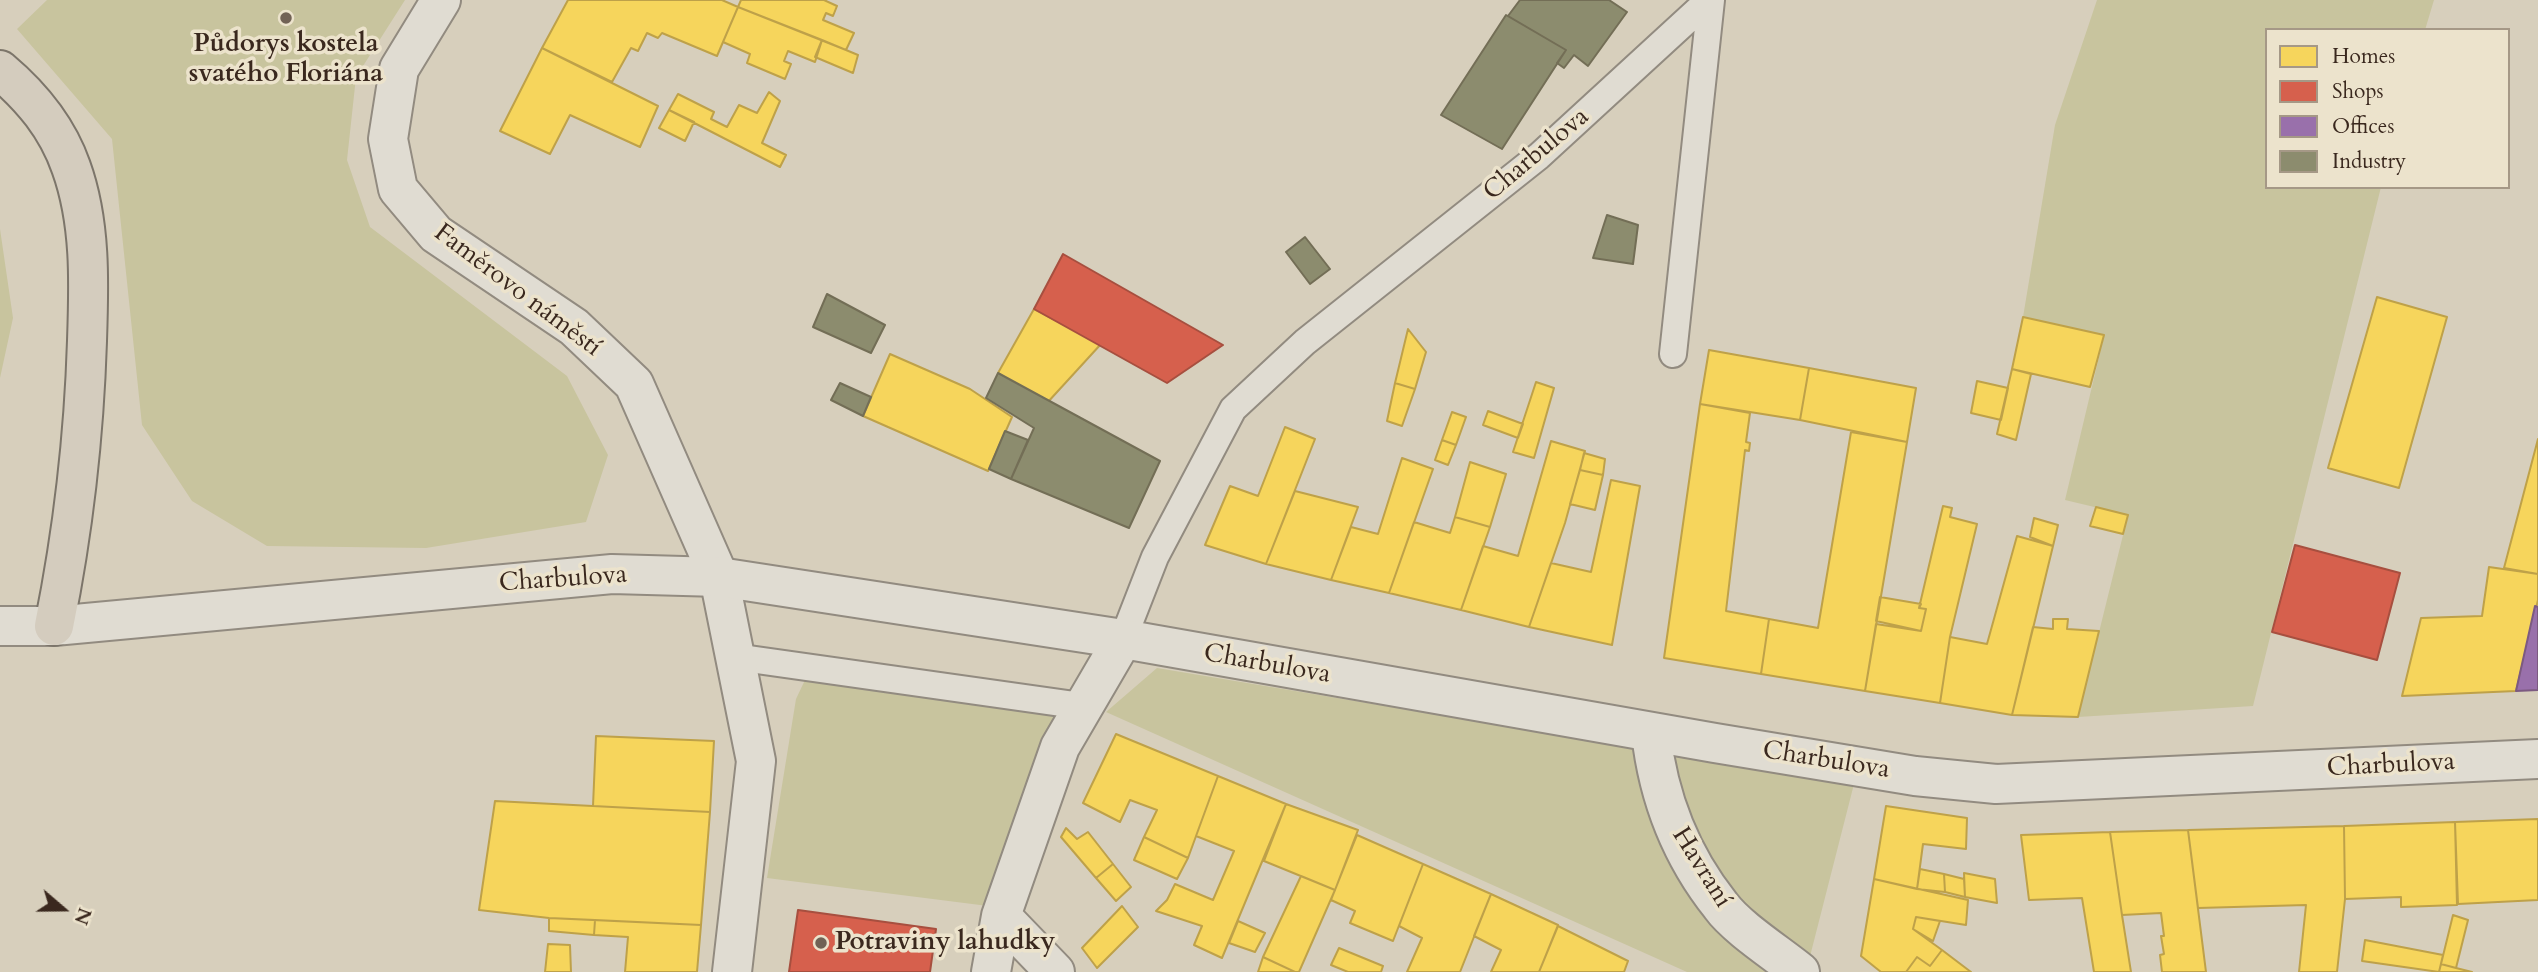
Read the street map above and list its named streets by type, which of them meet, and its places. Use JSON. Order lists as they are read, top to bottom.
{
  "streets": {
    "street": ["Charbulova", "Faměrovo náměstí", "Havraní"]
  },
  "crossings": [
    ["Charbulova", "Faměrovo náměstí"],
    ["Charbulova", "Havraní"]
  ],
  "places": ["Půdorys kostela svatého Floriána", "Potraviny lahudky"],
  "legend": [
    "Homes",
    "Shops",
    "Offices",
    "Industry"
  ],
  "north": "right"
}
